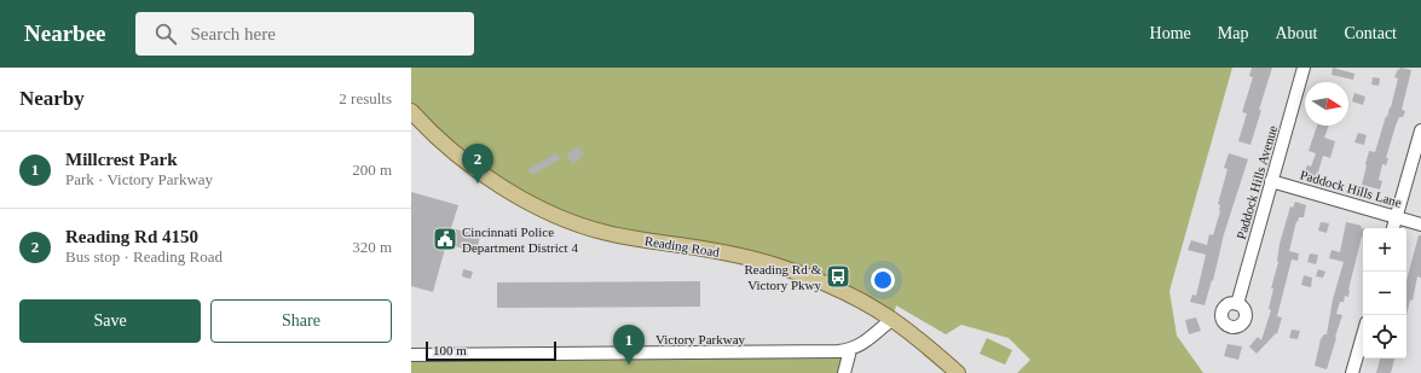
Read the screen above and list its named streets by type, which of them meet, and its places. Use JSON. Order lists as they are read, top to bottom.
{
  "streets": {
    "main road": ["Reading Road"],
    "street": ["Paddock Hills Avenue", "Paddock Hills Lane", "Victory Parkway"]
  },
  "crossings": [
    ["Paddock Hills Avenue", "Paddock Hills Lane"],
    ["Reading Road", "Victory Parkway"]
  ],
  "places": {
    "public building": ["Cincinnati Police Department District 4"],
    "bus stop": ["Reading Rd & Victory Pkwy"]
  },
  "scale_bar": "100 m",
  "north": "right",
  "page": {
    "header": "Nearbee",
    "search": "Search here",
    "nav": [
      "Home",
      "Map",
      "About",
      "Contact"
    ],
    "heading": ["Nearby", "2 results"],
    "list": [
      {
        "mark": "1",
        "name": "Millcrest Park",
        "note": "Park · Victory Parkway",
        "value": "200 m"
      },
      {
        "mark": "2",
        "name": "Reading Rd 4150",
        "note": "Bus stop · Reading Road",
        "value": "320 m"
      }
    ],
    "pins": ["2", "1"],
    "map_buttons": ["+", "−"],
    "buttons": ["Save", "Share"],
    "scale": "100 m"
  }
}
